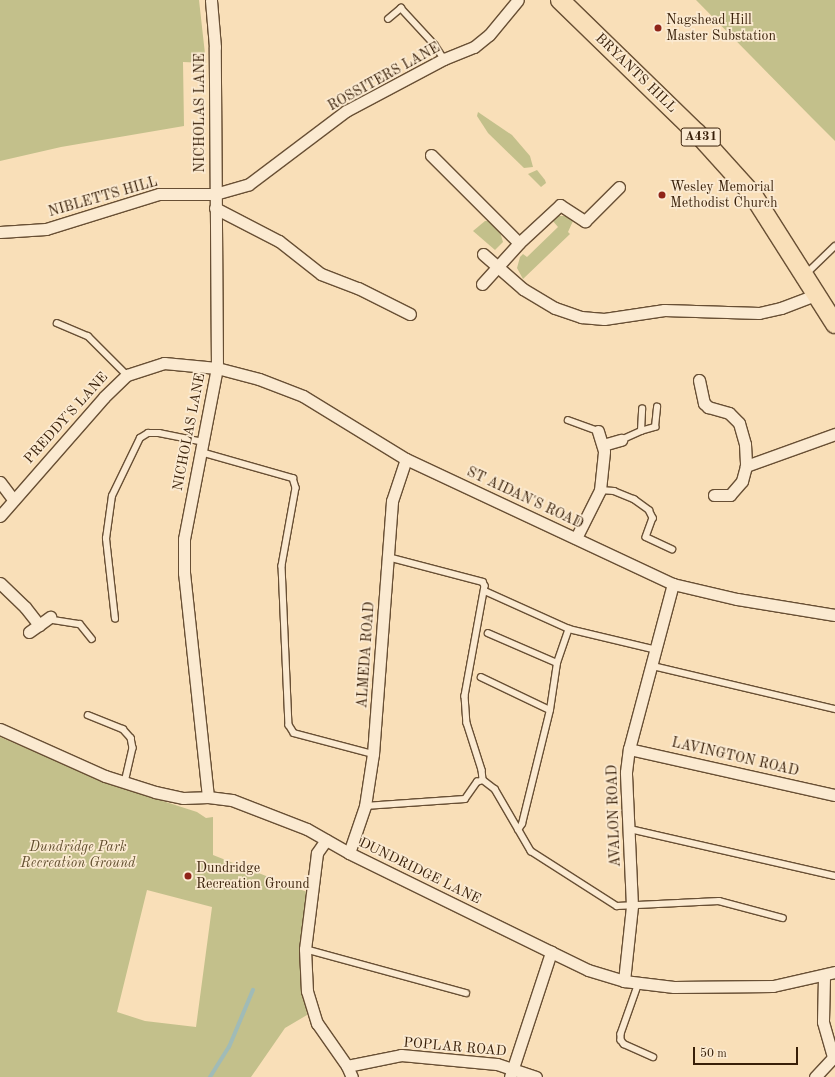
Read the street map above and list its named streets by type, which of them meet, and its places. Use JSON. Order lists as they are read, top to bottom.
{
  "streets": {
    "main road": ["BRYANTS HILL", "A431"],
    "street": [
      "ROSSITERS LANE",
      "NICHOLAS LANE",
      "NIBLETTS HILL",
      "PREDDY'S LANE",
      "ST AIDAN'S ROAD",
      "ALMEDA ROAD",
      "LAVINGTON ROAD",
      "AVALON ROAD",
      "DUNDRIDGE LANE",
      "POPLAR ROAD"
    ]
  },
  "crossings": [
    ["ROSSITERS LANE", "NICHOLAS LANE"],
    ["ROSSITERS LANE", "NIBLETTS HILL"],
    ["NICHOLAS LANE", "NIBLETTS HILL"],
    ["NICHOLAS LANE", "PREDDY'S LANE"],
    ["NICHOLAS LANE", "ST AIDAN'S ROAD"],
    ["NICHOLAS LANE", "DUNDRIDGE LANE"],
    ["PREDDY'S LANE", "ST AIDAN'S ROAD"],
    ["ST AIDAN'S ROAD", "ALMEDA ROAD"],
    ["ST AIDAN'S ROAD", "AVALON ROAD"],
    ["ALMEDA ROAD", "DUNDRIDGE LANE"],
    ["LAVINGTON ROAD", "AVALON ROAD"],
    ["AVALON ROAD", "DUNDRIDGE LANE"]
  ],
  "parks": ["Dundridge Park Recreation Ground"],
  "places": ["Nagshead Hill Master Substation", "Wesley Memorial Methodist Church", "Dundridge Recreation Ground"],
  "scale_bar": "50 m"
}
